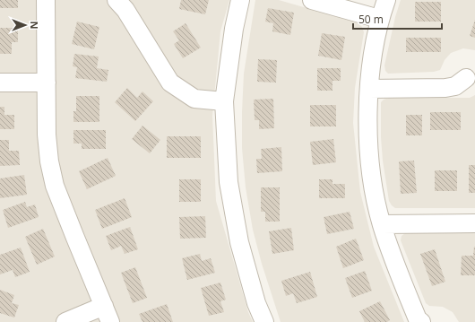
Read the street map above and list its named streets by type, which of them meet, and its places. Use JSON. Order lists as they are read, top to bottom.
{
  "scale_bar": "50 m",
  "north": "right"
}
